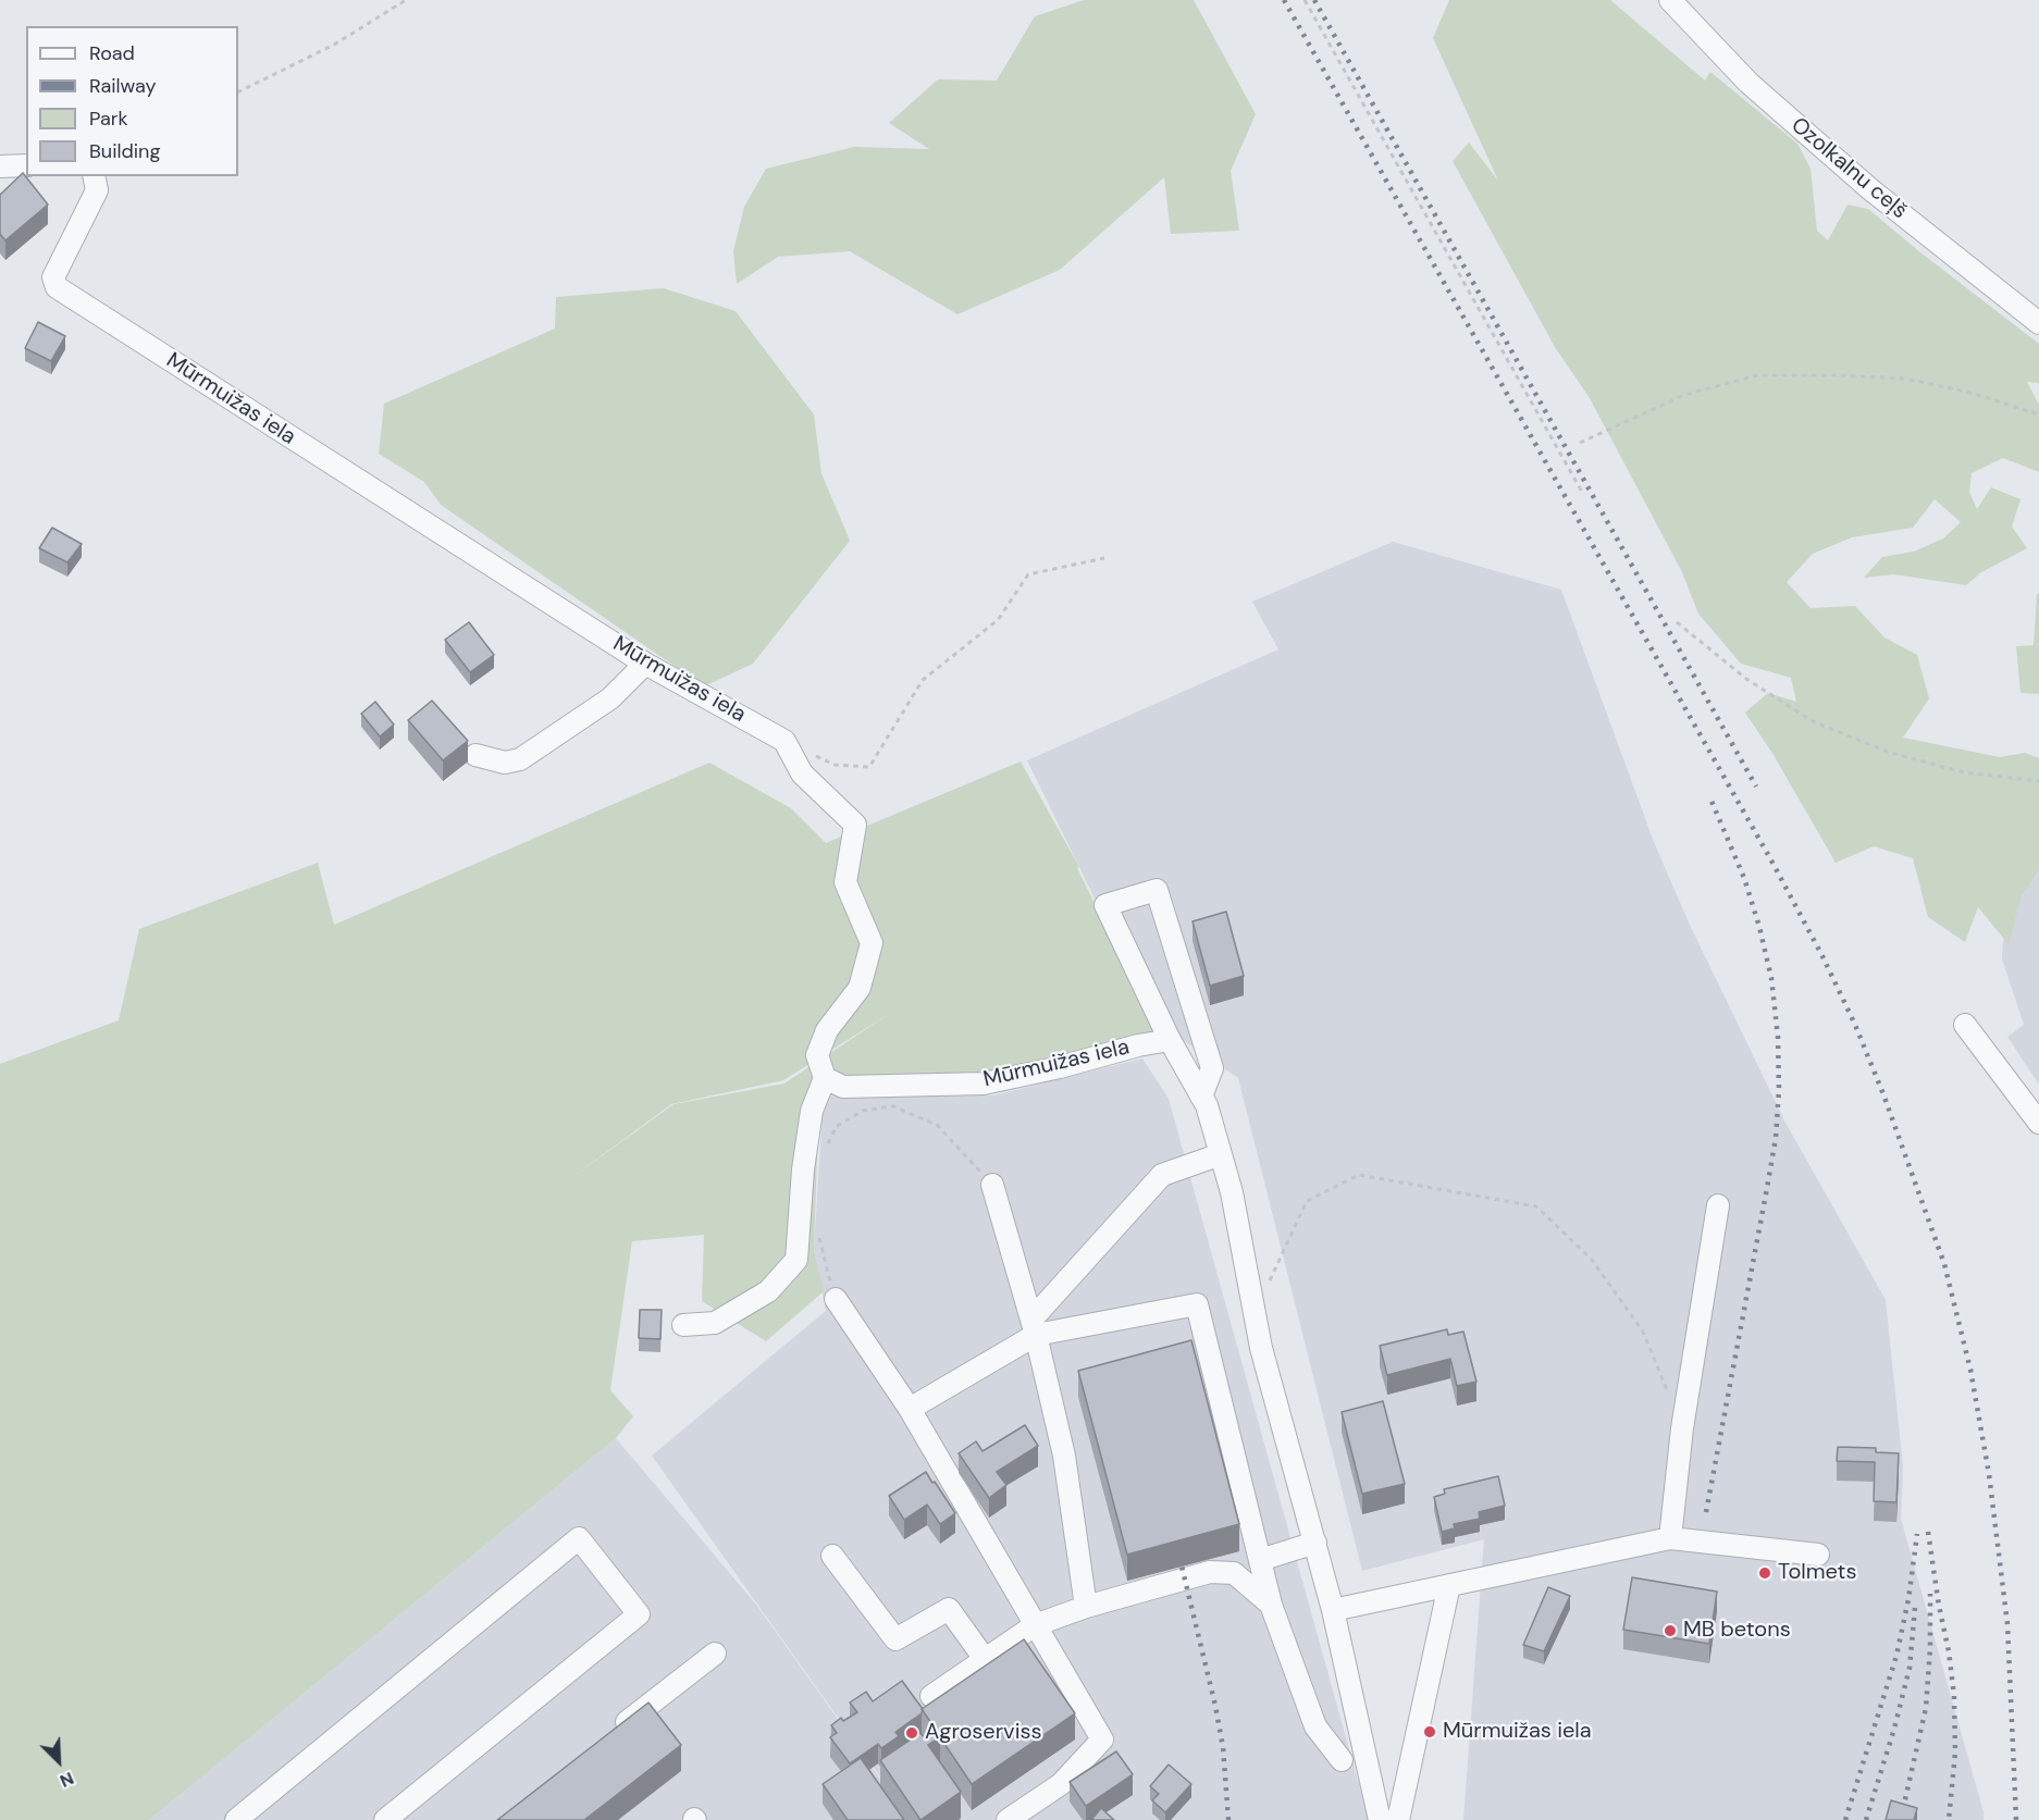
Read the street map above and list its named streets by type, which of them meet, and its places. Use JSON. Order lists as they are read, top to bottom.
{
  "streets": {
    "street": ["Ozolkalnu ceļš", "Mūrmuižas iela"]
  },
  "places": [
    "Tolmets",
    "MB betons",
    "Mūrmuižas iela",
    "Agroserviss"
  ],
  "legend": [
    "Road",
    "Railway",
    "Park",
    "Building"
  ],
  "north": "bottom right"
}
